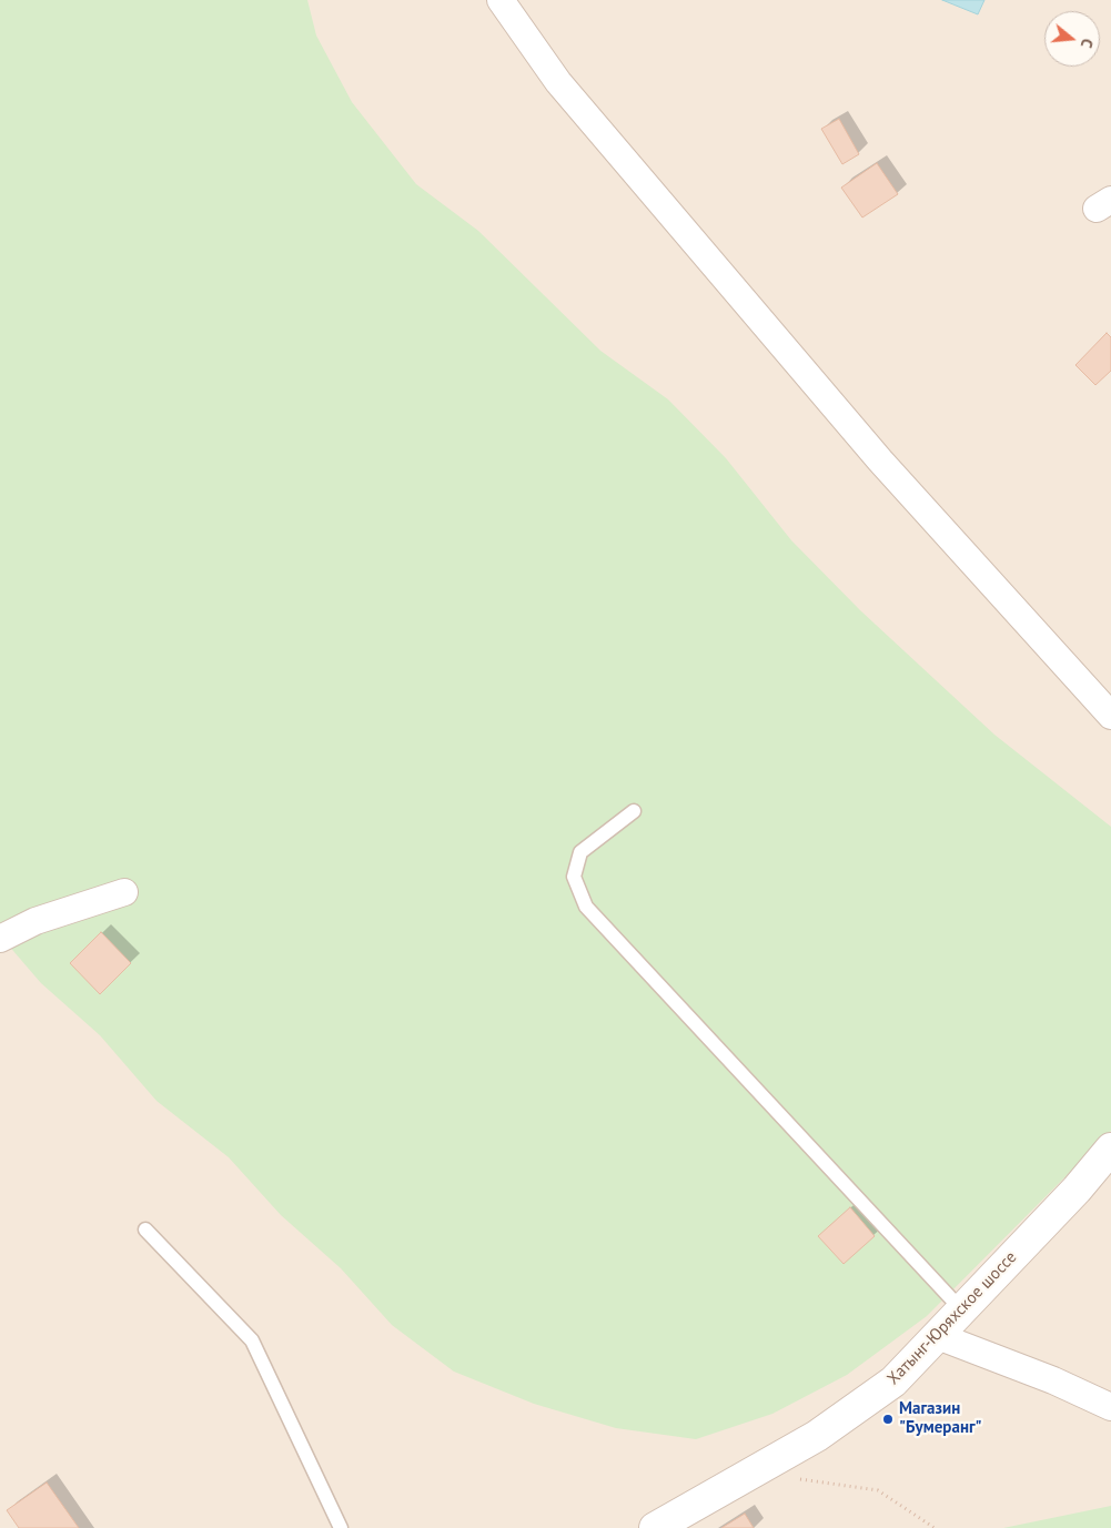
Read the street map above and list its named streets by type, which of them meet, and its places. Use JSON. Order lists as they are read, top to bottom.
{
  "streets": {
    "street": ["Хатынг-Юряхское шоссе"]
  },
  "places": ["Магазин \"Бумеранг\""],
  "north": "right"
}
